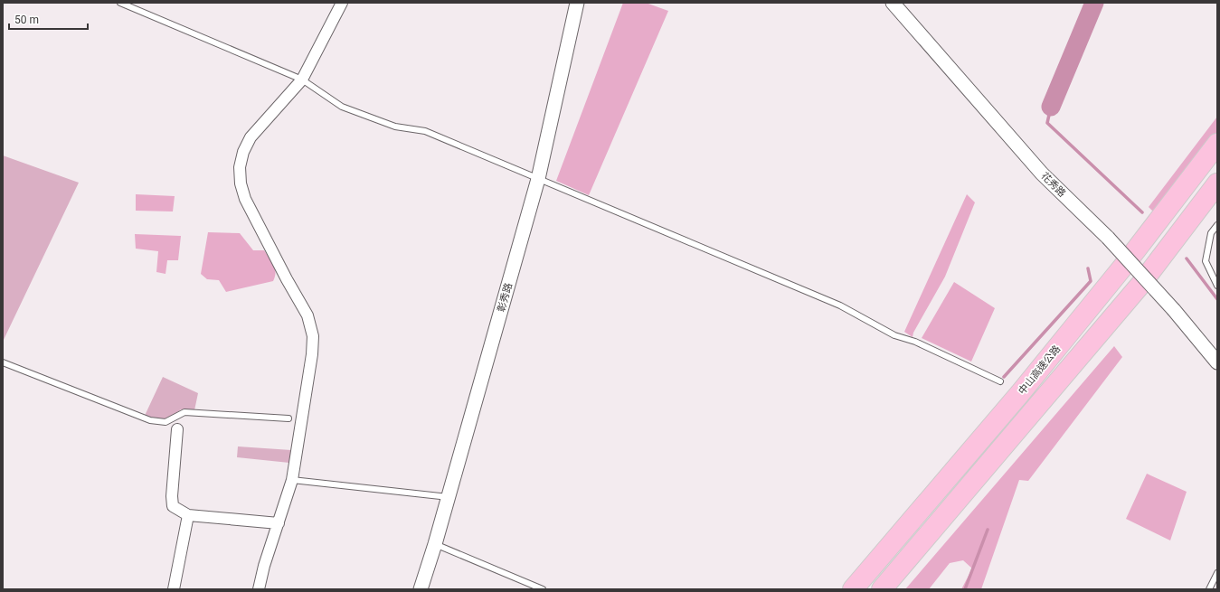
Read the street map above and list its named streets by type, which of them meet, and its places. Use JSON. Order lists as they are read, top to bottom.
{
  "streets": {
    "highway": ["中山高速公路"],
    "street": ["花秀路", "彰秀路"]
  },
  "scale_bar": "50 m"
}
